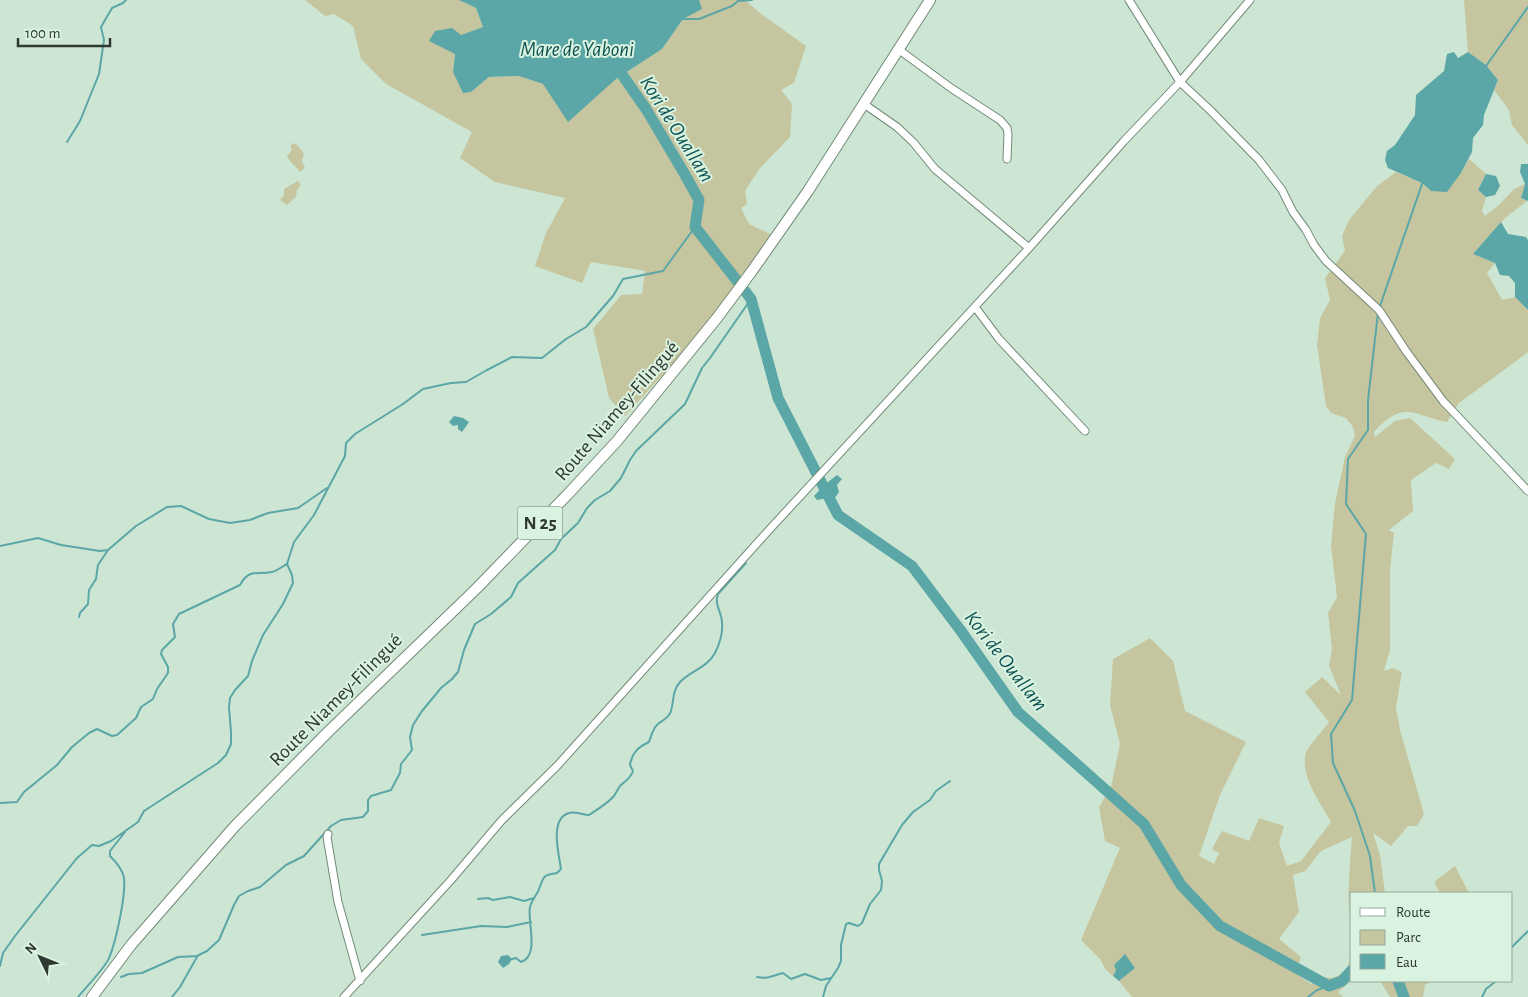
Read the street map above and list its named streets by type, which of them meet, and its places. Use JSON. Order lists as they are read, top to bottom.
{
  "streets": {
    "main road": ["Route Niamey-Filingué", "N 25"]
  },
  "water": ["Mare de Yaboni", "Kori de Ouallam"],
  "legend": ["Route", "Parc", "Eau"],
  "scale_bar": "100 m",
  "north": "top left"
}
